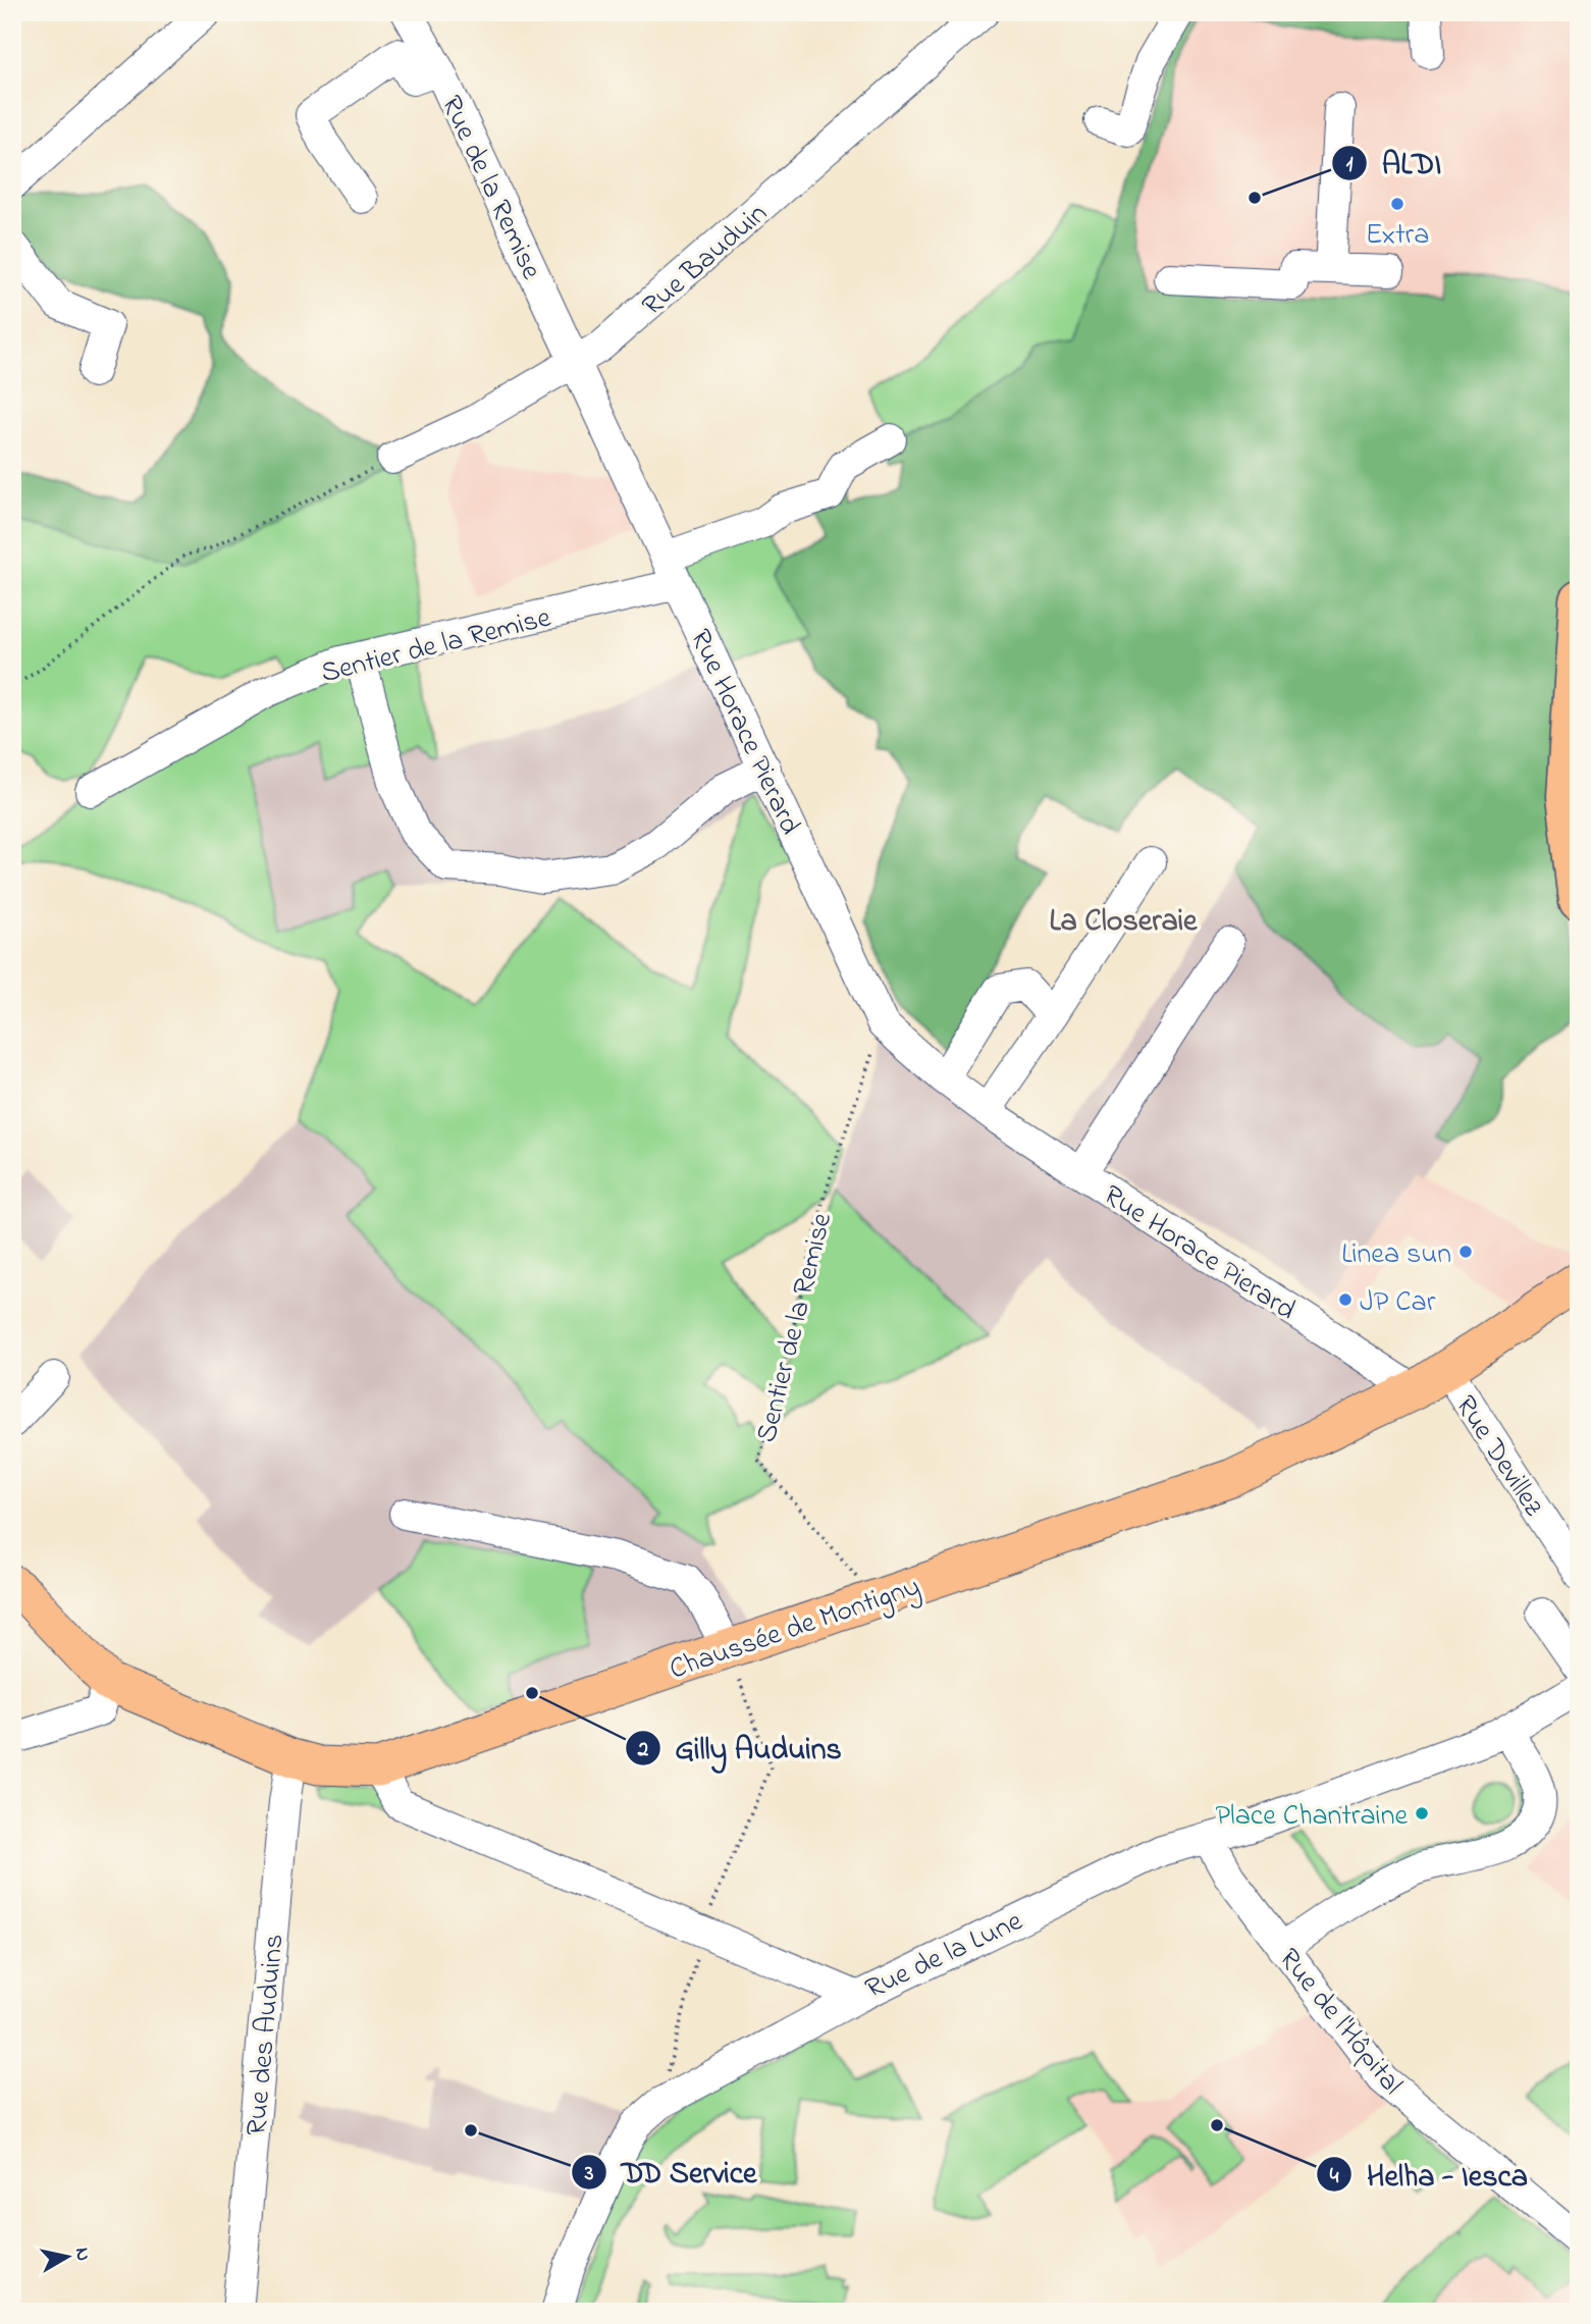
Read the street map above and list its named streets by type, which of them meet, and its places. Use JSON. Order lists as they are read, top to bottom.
{
  "streets": {
    "main road": ["Chaussée de Montigny"],
    "street": [
      "Rue de la Remise",
      "Rue Bauduin",
      "Sentier de la Remise",
      "Rue Horace Pierard",
      "Rue Devillez",
      "Rue de la Lune",
      "Rue de l'Hôpital",
      "Rue des Auduins"
    ]
  },
  "crossings": [
    ["Rue de la Remise", "Rue Bauduin"],
    ["Rue de la Remise", "Rue Horace Pierard"],
    ["Rue Bauduin", "Rue Horace Pierard"],
    ["Sentier de la Remise", "Rue Horace Pierard"],
    ["Sentier de la Remise", "Chaussée de Montigny"],
    ["Rue Horace Pierard", "Chaussée de Montigny"],
    ["Rue Devillez", "Chaussée de Montigny"],
    ["Chaussée de Montigny", "Rue de la Lune"],
    ["Chaussée de Montigny", "Rue des Auduins"]
  ],
  "districts": ["La Closeraie"],
  "places": [
    "ALDI",
    "Extra",
    "Linea sun",
    "JP Car",
    "Gilly Auduins",
    "Place Chantraine",
    "Helha - Iesca",
    "DD Service"
  ],
  "north": "right"
}
